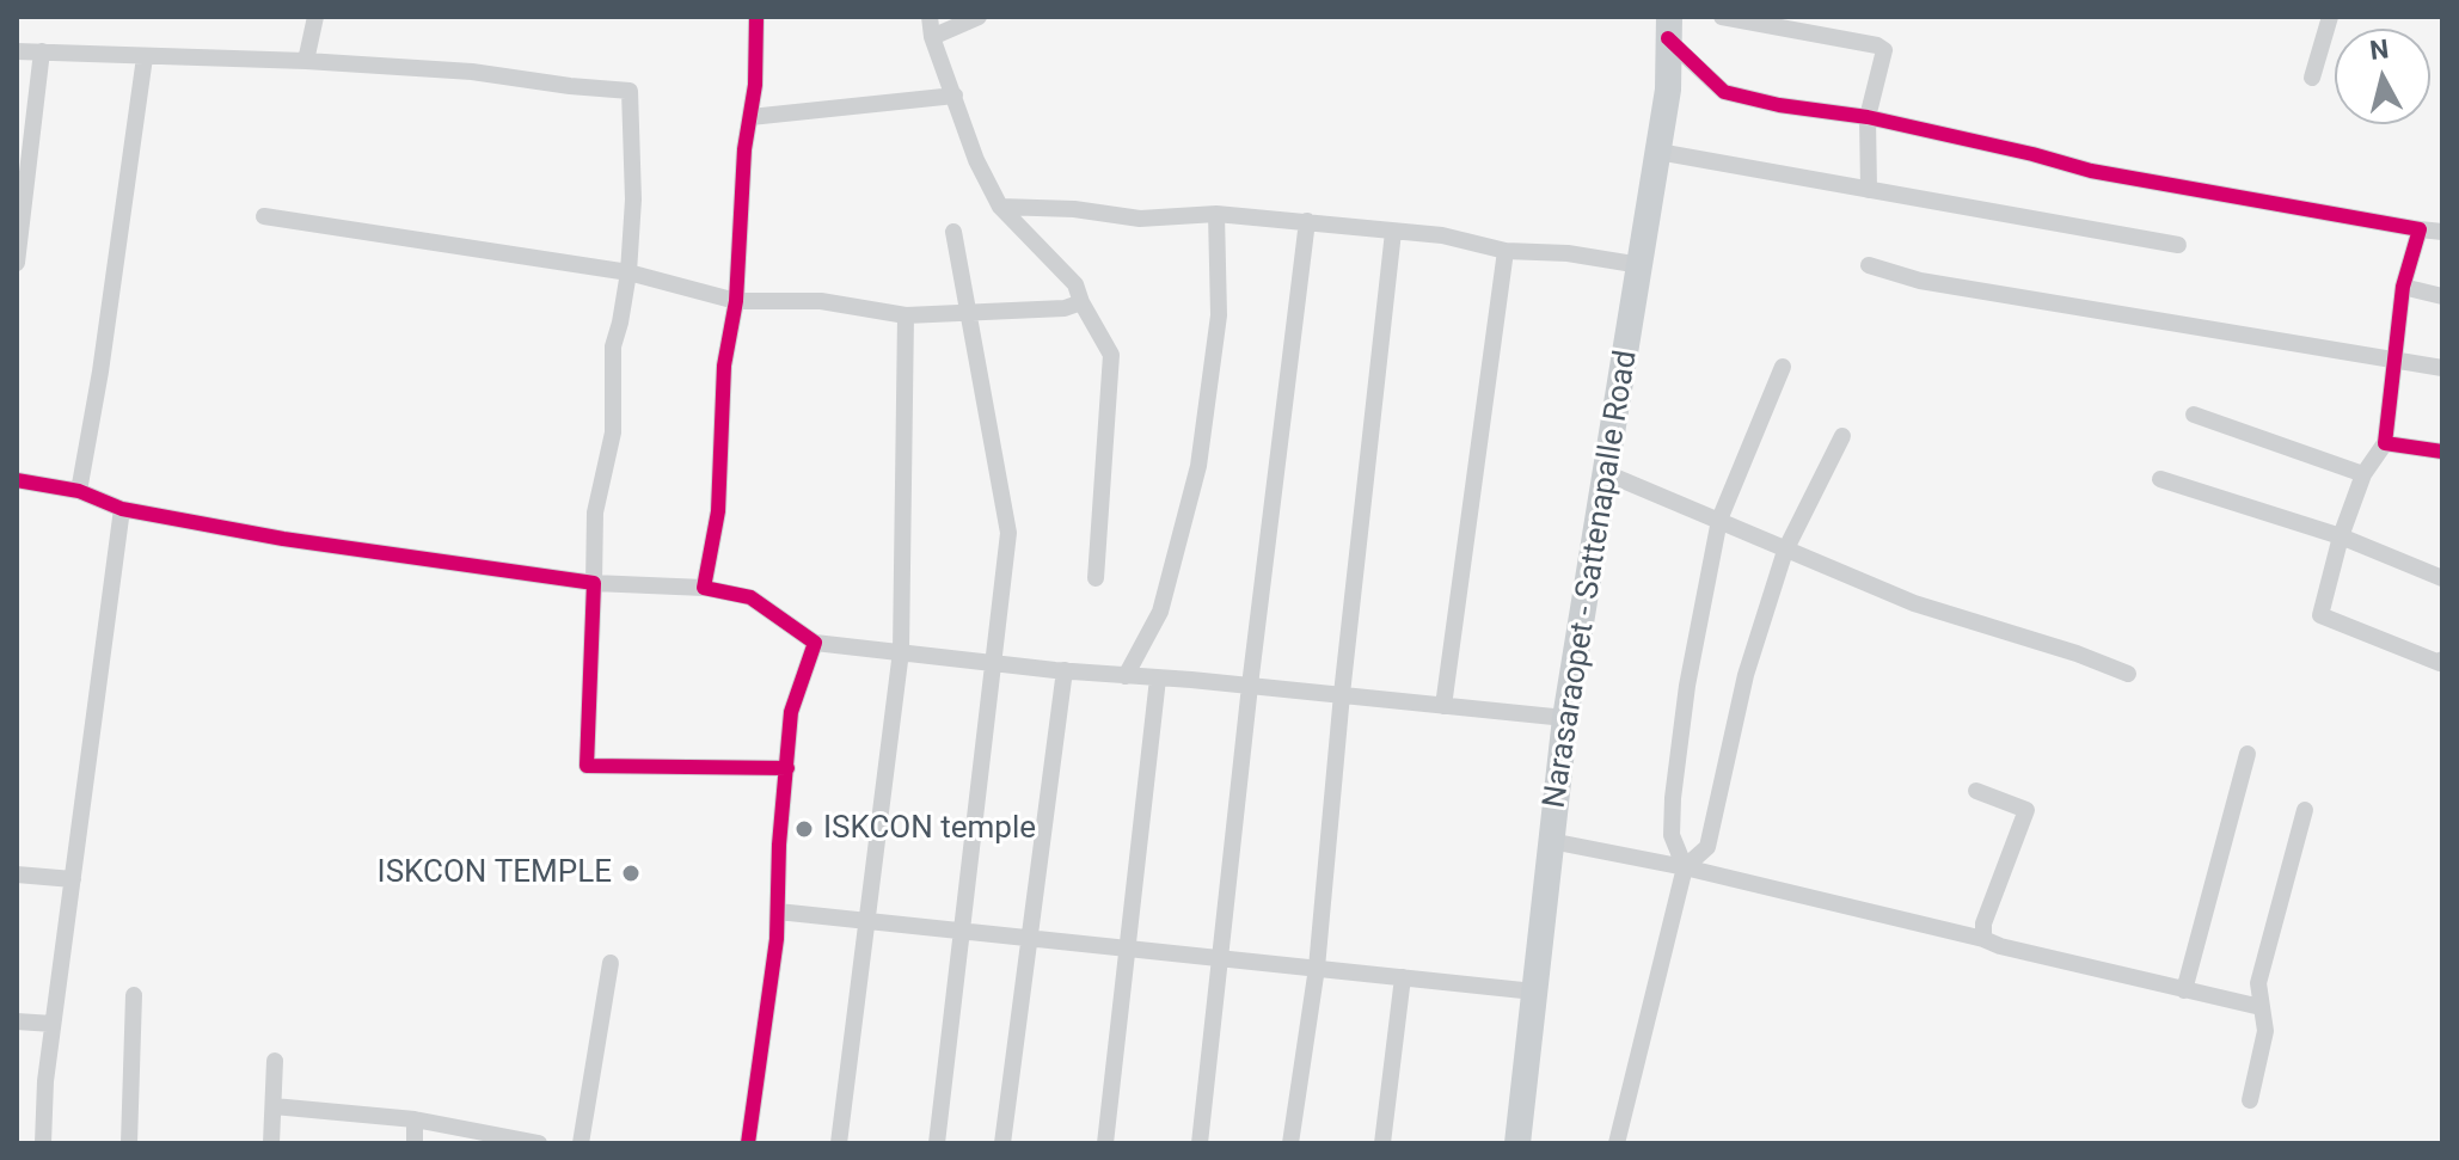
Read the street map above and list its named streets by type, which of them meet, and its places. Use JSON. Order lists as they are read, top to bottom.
{
  "streets": {
    "main road": ["Narasaraopet - Sattenapalle Road"]
  },
  "places": ["ISKCON temple", "ISKCON TEMPLE"],
  "north": "top"
}
